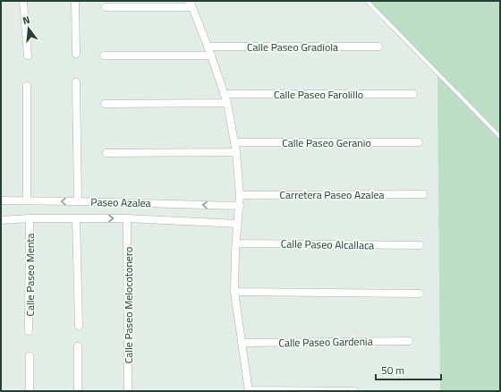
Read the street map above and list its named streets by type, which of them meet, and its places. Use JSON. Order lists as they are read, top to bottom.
{
  "streets": {
    "street": [
      "Calle Paseo Gradiola",
      "Calle Paseo Farolillo",
      "Calle Paseo Geranio",
      "Carretera Paseo Azalea",
      "Paseo Azalea",
      "Calle Paseo Alcallaca",
      "Calle Paseo Menta",
      "Calle Paseo Melocotonero",
      "Calle Paseo Gardenia"
    ]
  },
  "crossings": [
    ["Paseo Azalea", "Calle Paseo Menta"],
    ["Paseo Azalea", "Calle Paseo Melocotonero"]
  ],
  "scale_bar": "50 m",
  "north": "top"
}
